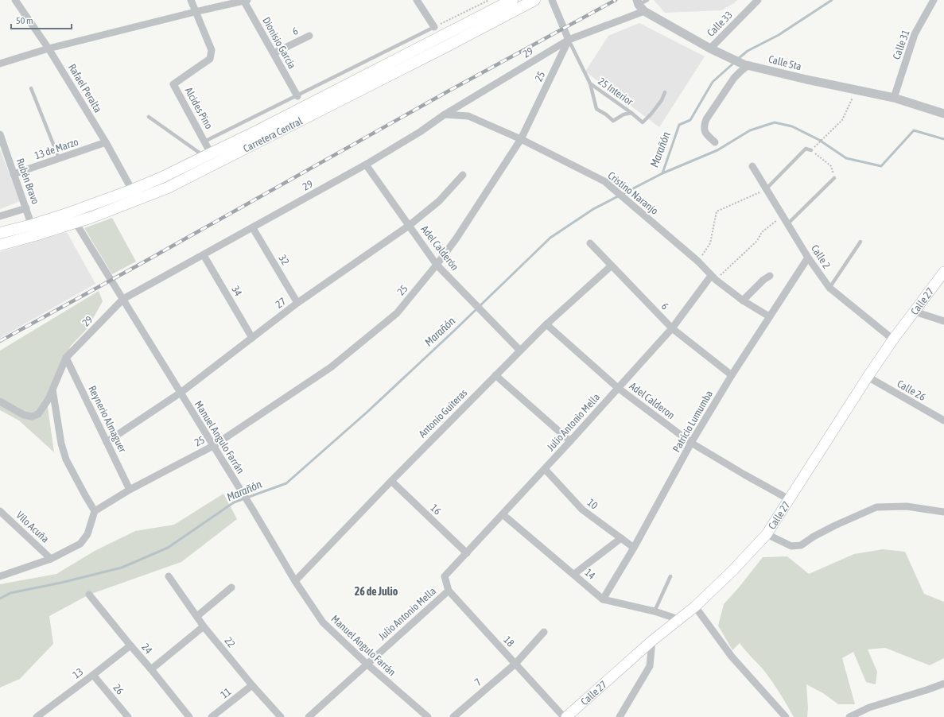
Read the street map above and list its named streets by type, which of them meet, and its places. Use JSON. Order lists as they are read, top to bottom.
{
  "streets": {
    "main road": ["Carretera Central", "Calle 27"],
    "street": [
      "Calle 33",
      "6",
      "Dionisio García",
      "Calle 31",
      "29",
      "Calle 5ta",
      "25",
      "Rafael Peralta",
      "Alcides Pino",
      "13 de Marzo",
      "Rubén Bravo",
      "Cristino Naranjo",
      "Adel Calderón",
      "Calle 2",
      "32",
      "34",
      "27",
      "Calle 26",
      "Adel Calderon",
      "Antonio Guiteras",
      "Reynerio Almaguer",
      "Patricio Lumumba",
      "Julio Antonio Mella",
      "Manuel Angulo Farrán",
      "10",
      "16",
      "Vilo Acuña",
      "14",
      "18",
      "22",
      "24",
      "13",
      "7",
      "26",
      "11"
    ],
    "lane": ["25 Interior"]
  },
  "crossings": [
    ["Calle 33", "Calle 5ta"],
    ["6", "Dionisio García"],
    ["6", "Antonio Guiteras"],
    ["6", "Patricio Lumumba"],
    ["6", "Julio Antonio Mella"],
    ["Calle 31", "Calle 5ta"],
    ["29", "25"],
    ["29", "25 Interior"],
    ["29", "Cristino Naranjo"],
    ["29", "Adel Calderón"],
    ["29", "32"],
    ["29", "34"],
    ["29", "Reynerio Almaguer"],
    ["29", "Manuel Angulo Farrán"],
    ["25", "25 Interior"],
    ["25", "Cristino Naranjo"],
    ["25", "Adel Calderón"],
    ["25", "Reynerio Almaguer"],
    ["25", "Manuel Angulo Farrán"],
    ["Rafael Peralta", "Carretera Central"],
    ["Rafael Peralta", "13 de Marzo"],
    ["Alcides Pino", "Carretera Central"],
    ["Carretera Central", "Rubén Bravo"],
    ["Carretera Central", "Manuel Angulo Farrán"],
    ["13 de Marzo", "Rubén Bravo"],
    ["Cristino Naranjo", "Patricio Lumumba"],
    ["Cristino Naranjo", "Julio Antonio Mella"],
    ["Adel Calderón", "27"],
    ["Adel Calderón", "Antonio Guiteras"],
    ["Calle 2", "Calle 27"],
    ["Calle 2", "Patricio Lumumba"],
    ["32", "27"],
    ["34", "27"],
    ["Calle 27", "Calle 26"],
    ["Calle 27", "Adel Calderon"],
    ["Calle 27", "14"],
    ["27", "Reynerio Almaguer"],
    ["27", "Manuel Angulo Farrán"],
    ["Adel Calderon", "Antonio Guiteras"],
    ["Adel Calderon", "Patricio Lumumba"],
    ["Adel Calderon", "Julio Antonio Mella"],
    ["Antonio Guiteras", "Manuel Angulo Farrán"],
    ["Antonio Guiteras", "16"],
    ["Patricio Lumumba", "10"],
    ["Patricio Lumumba", "14"],
    ["Julio Antonio Mella", "Manuel Angulo Farrán"],
    ["Julio Antonio Mella", "10"],
    ["Julio Antonio Mella", "16"],
    ["Julio Antonio Mella", "14"],
    ["Julio Antonio Mella", "18"],
    ["18", "7"],
    ["22", "11"],
    ["24", "13"],
    ["13", "26"]
  ],
  "districts": ["26 de Julio"],
  "water": ["Marañón"],
  "scale_bar": "50 m"
}
